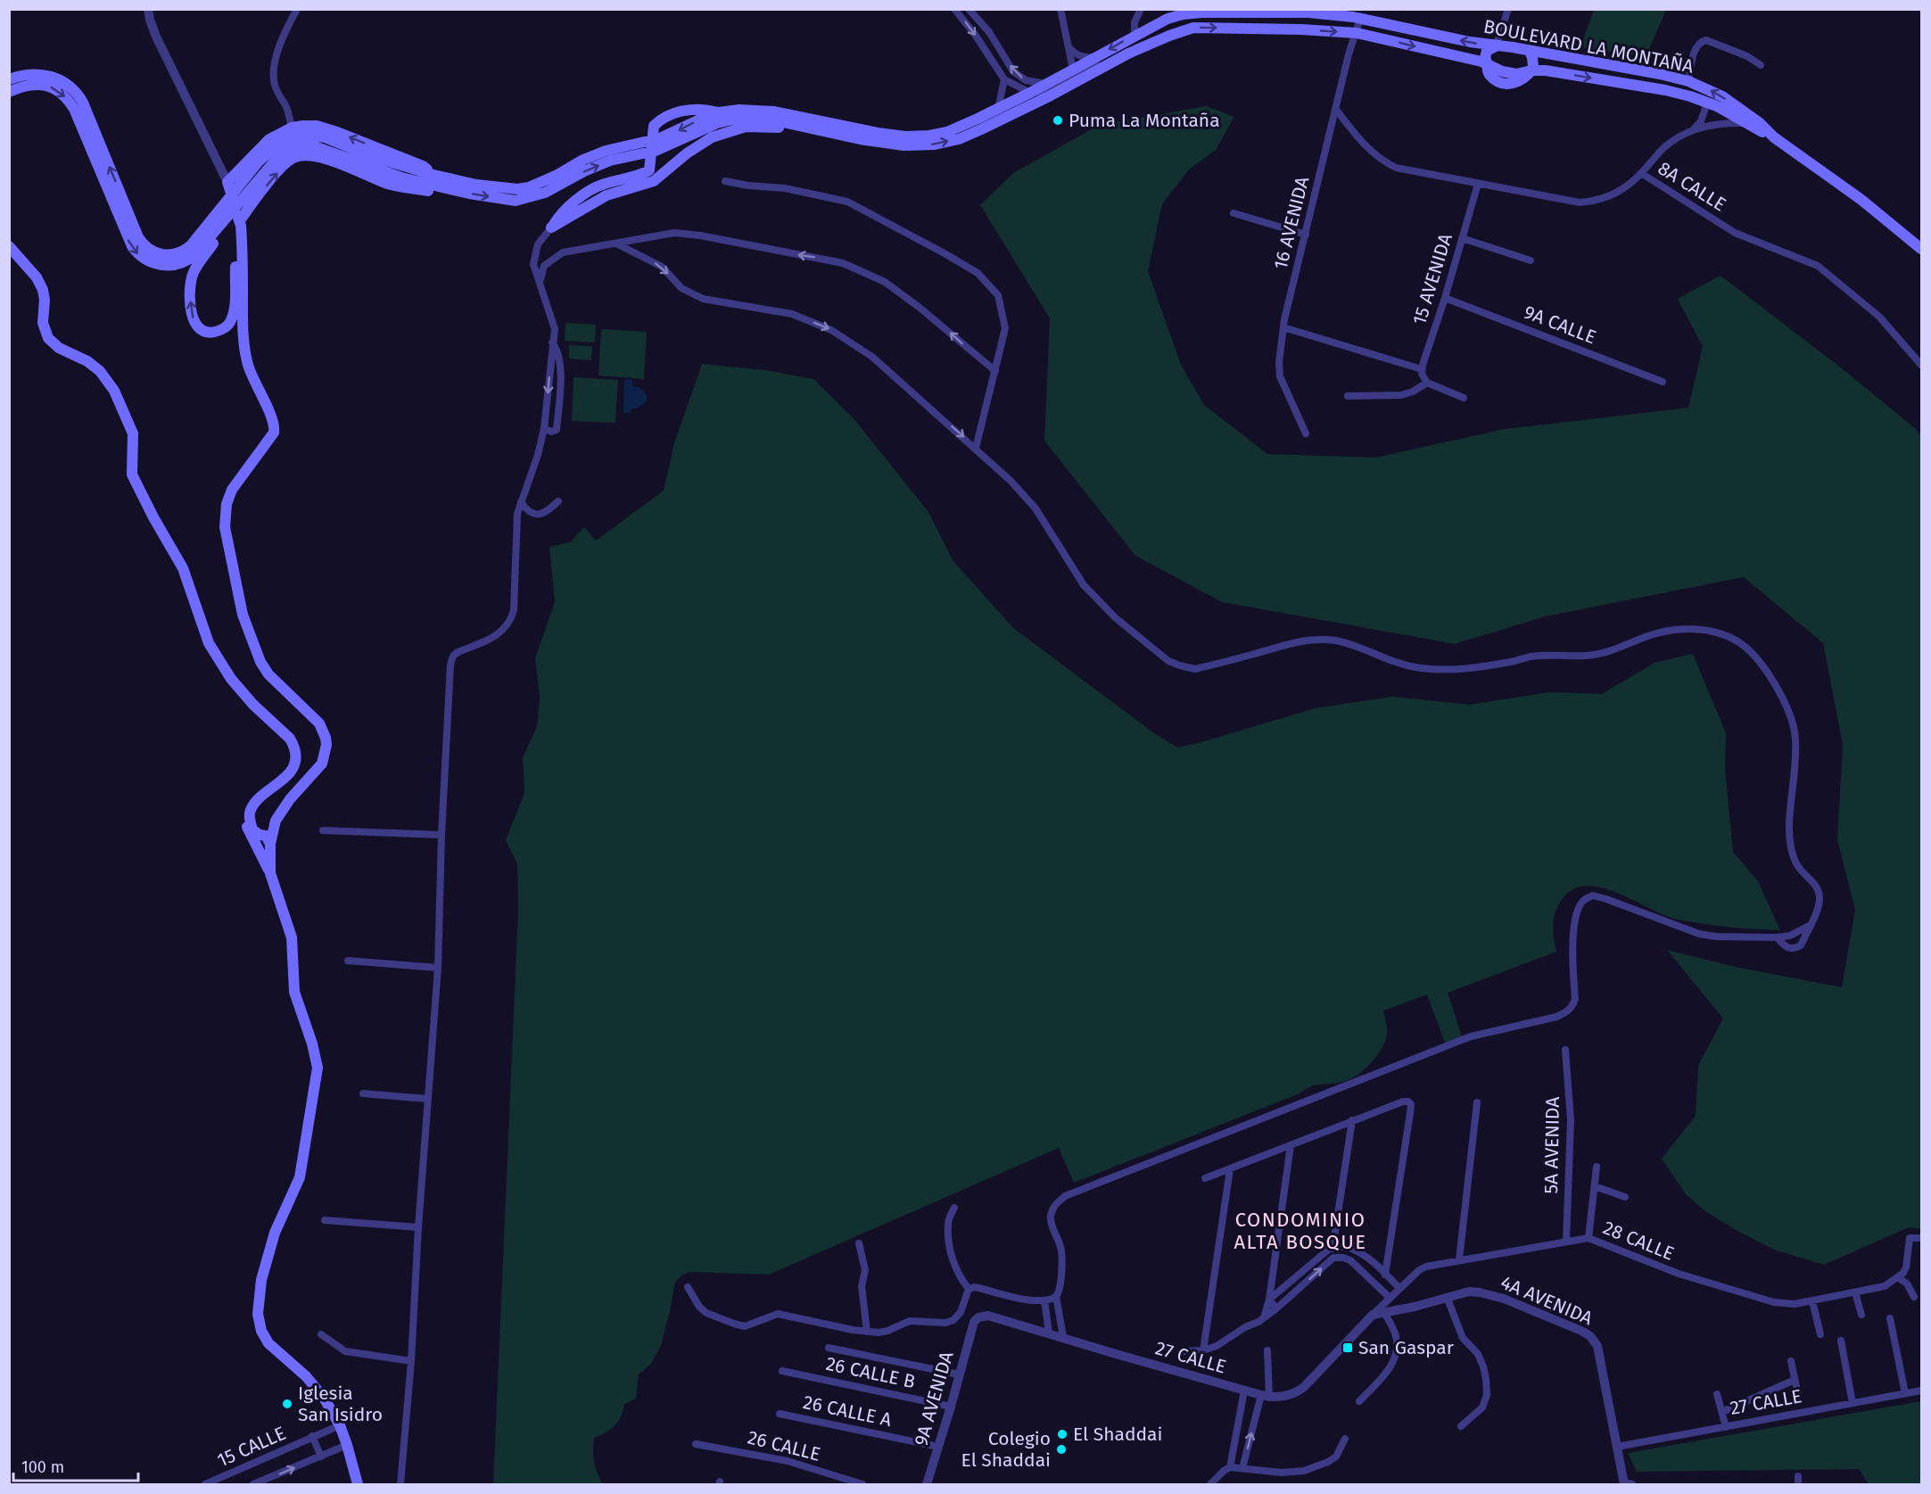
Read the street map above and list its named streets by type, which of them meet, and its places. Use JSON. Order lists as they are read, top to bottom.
{
  "streets": {
    "main road": ["BOULEVARD LA MONTAÑA"],
    "street": [
      "8A CALLE",
      "16 AVENIDA",
      "15 AVENIDA",
      "9A CALLE",
      "5A AVENIDA",
      "28 CALLE",
      "4A AVENIDA",
      "27 CALLE",
      "26 CALLE B",
      "9A AVENIDA",
      "26 CALLE A",
      "26 CALLE",
      "15 CALLE"
    ]
  },
  "crossings": [
    ["BOULEVARD LA MONTAÑA", "16 AVENIDA"],
    ["8A CALLE", "16 AVENIDA"],
    ["8A CALLE", "15 AVENIDA"],
    ["15 AVENIDA", "9A CALLE"],
    ["5A AVENIDA", "28 CALLE"],
    ["28 CALLE", "4A AVENIDA"],
    ["28 CALLE", "27 CALLE"],
    ["4A AVENIDA", "27 CALLE"],
    ["27 CALLE", "9A AVENIDA"],
    ["26 CALLE B", "9A AVENIDA"],
    ["9A AVENIDA", "26 CALLE A"]
  ],
  "districts": ["CONDOMINIO ALTA BOSQUE"],
  "places": {
    "other": [
      "Puma La Montaña",
      "Iglesia San Isidro",
      "El Shaddai",
      "Colegio El Shaddai"
    ],
    "transit": ["San Gaspar"]
  },
  "scale_bar": "100 m"
}
